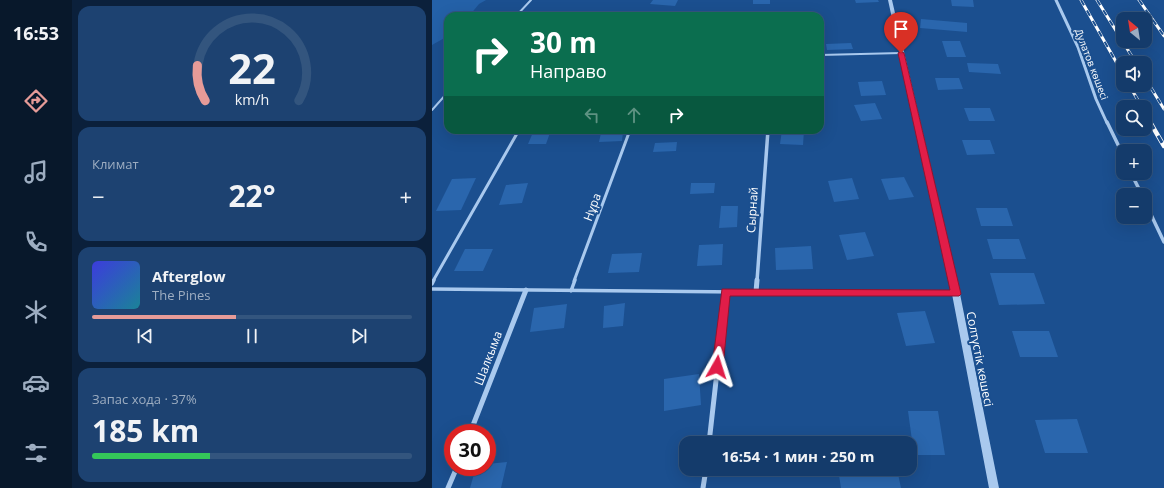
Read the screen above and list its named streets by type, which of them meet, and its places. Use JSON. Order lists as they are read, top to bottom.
{
  "streets": {
    "street": [
      "Дулатов көшесі",
      "Сырнай",
      "Шалкыма",
      "Солтүстік көшесі"
    ],
    "lane": ["Нұра"]
  },
  "north": "top left",
  "page": {
    "tabs": "16:53",
    "map_buttons": ["+", "−"],
    "turn": ["30 m", "Направо"],
    "tile": [
      "Климат",
      ["Запас хода · 37%", "185 km"]
    ],
    "heat": ["−", "22°", "+"],
    "song": ["Afterglow", "The Pines"],
    "limit": "30",
    "trip": "16:54 · 1 мин · 250 m",
    "gauge": ["22", "km/h"]
  }
}
